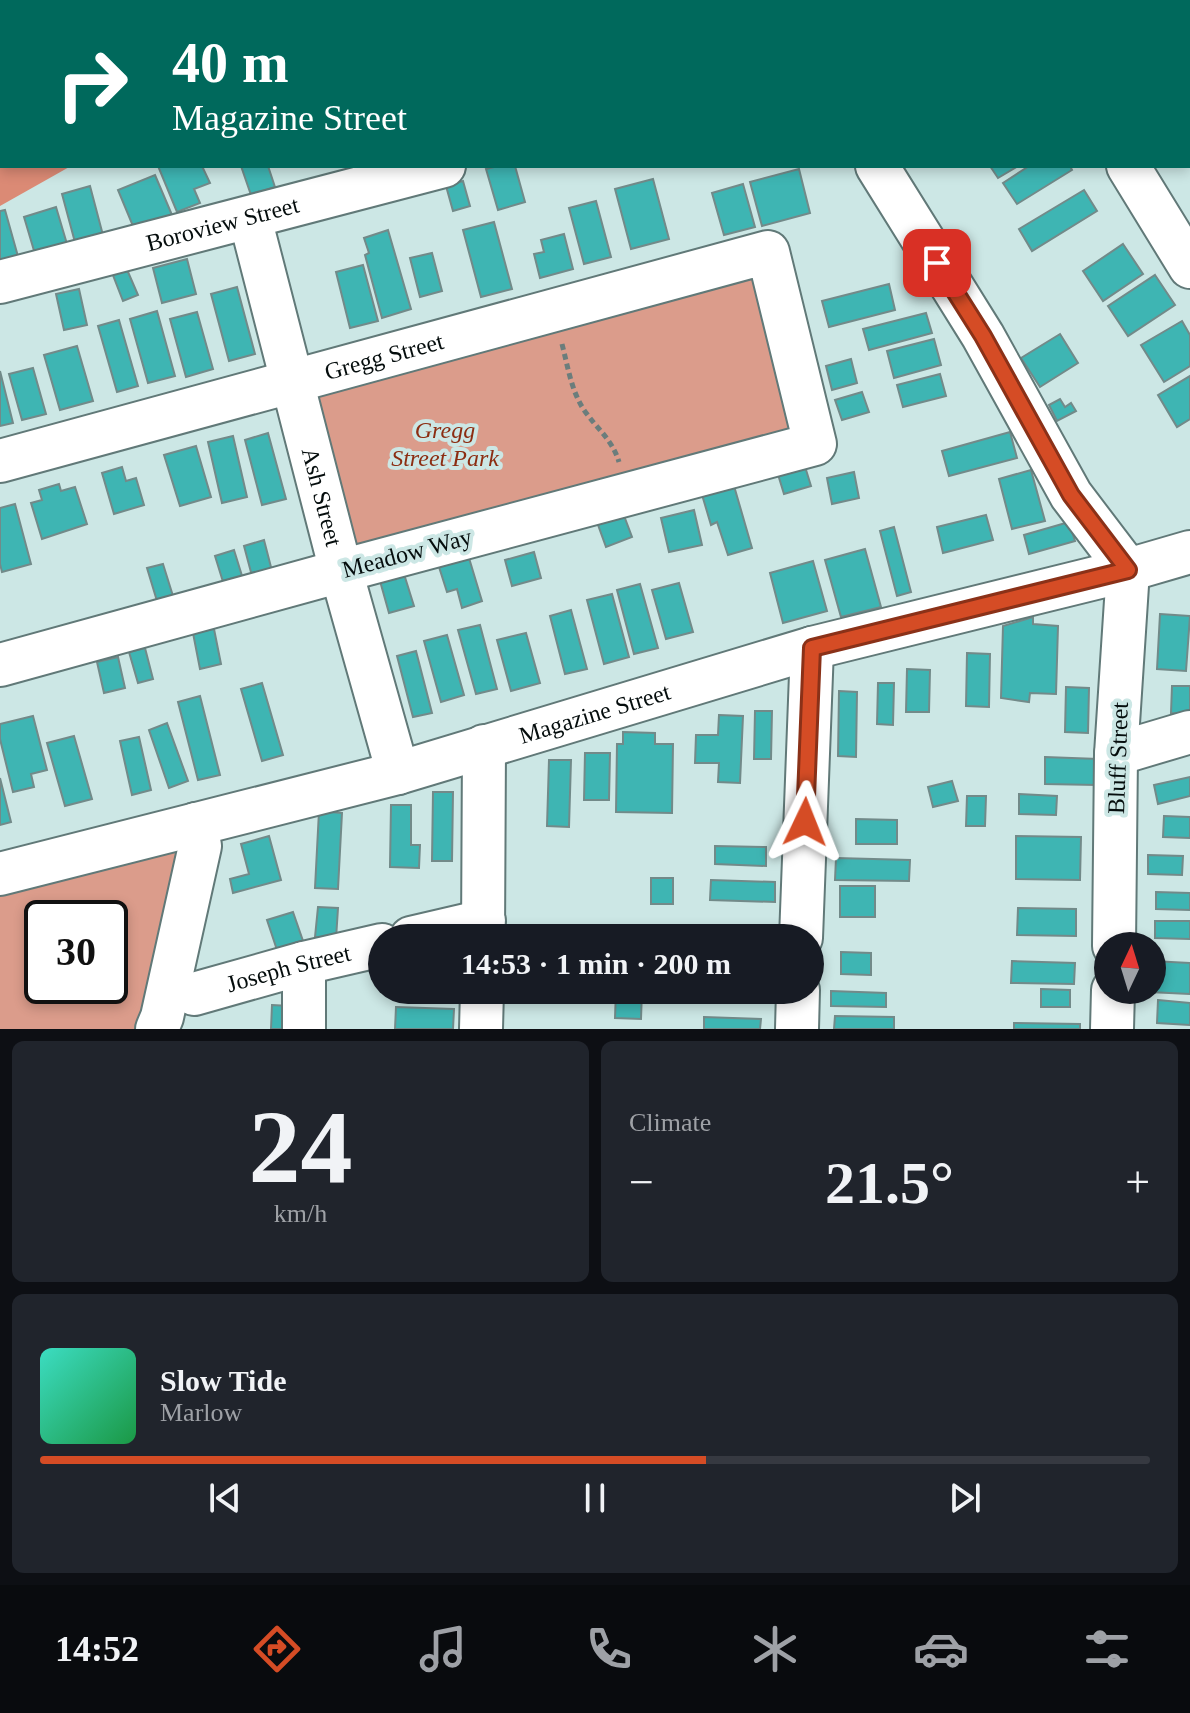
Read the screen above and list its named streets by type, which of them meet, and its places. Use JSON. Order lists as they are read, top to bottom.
{
  "streets": {
    "street": [
      "Boroview Street",
      "Gregg Street",
      "Ash Street",
      "Meadow Way",
      "Magazine Street",
      "Bluff Street",
      "Joseph Street"
    ]
  },
  "crossings": [
    ["Boroview Street", "Ash Street"],
    ["Gregg Street", "Ash Street"],
    ["Gregg Street", "Meadow Way"],
    ["Ash Street", "Meadow Way"],
    ["Ash Street", "Magazine Street"],
    ["Magazine Street", "Bluff Street"]
  ],
  "parks": ["Gregg Street Park"],
  "north": "top",
  "page": {
    "turn": ["40 m", "Magazine Street"],
    "limit": "30",
    "trip": "14:53 · 1 min · 200 m",
    "tile": [
      ["24", "km/h"],
      "Climate"
    ],
    "heat": ["−", "21.5°", "+"],
    "song": ["Slow Tide", "Marlow"],
    "tabs": "14:52"
  }
}
